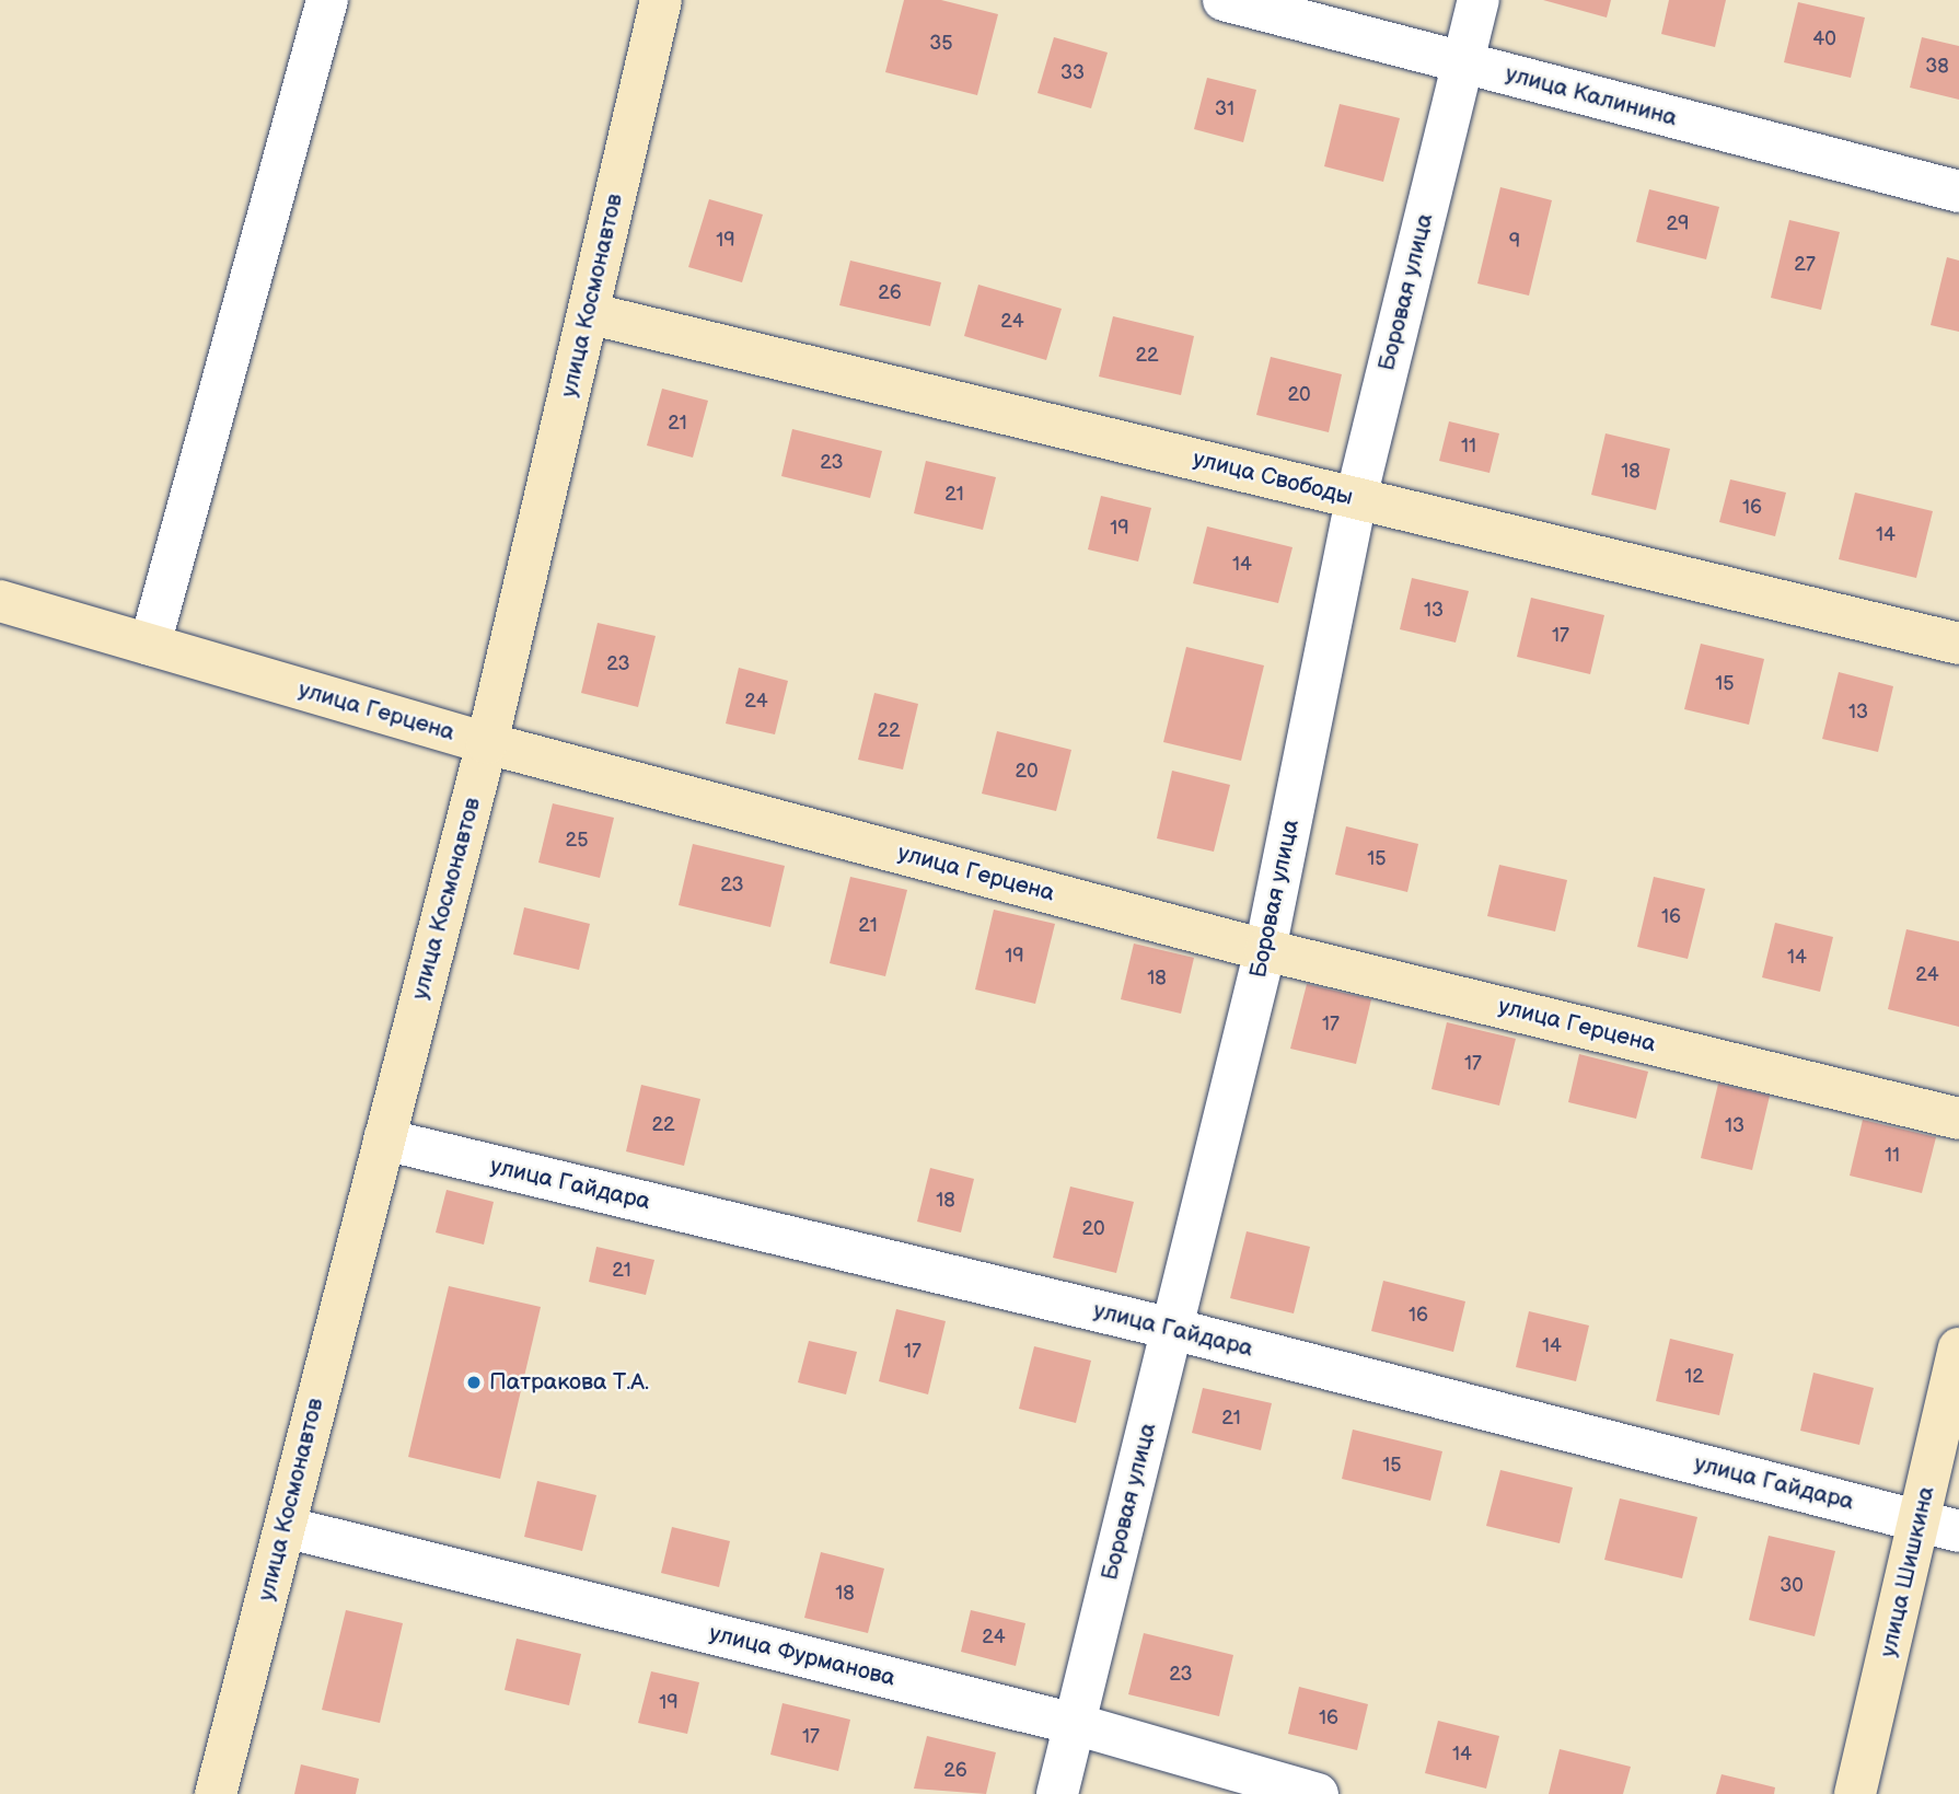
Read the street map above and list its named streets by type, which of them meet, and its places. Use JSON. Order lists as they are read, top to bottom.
{
  "streets": {
    "street": [
      "улица Калинина",
      "Боровая улица",
      "улица Космонавтов",
      "улица Свободы",
      "улица Герцена",
      "улица Гайдара",
      "улица Шишкина",
      "улица Фурманова"
    ]
  },
  "crossings": [
    ["улица Калинина", "Боровая улица"],
    ["Боровая улица", "улица Свободы"],
    ["Боровая улица", "улица Герцена"],
    ["Боровая улица", "улица Гайдара"],
    ["Боровая улица", "улица Фурманова"],
    ["улица Космонавтов", "улица Свободы"],
    ["улица Космонавтов", "улица Герцена"],
    ["улица Космонавтов", "улица Гайдара"],
    ["улица Космонавтов", "улица Фурманова"],
    ["улица Гайдара", "улица Шишкина"]
  ],
  "places": ["Патракова Т.А."],
  "house_numbers": [
    "40",
    "35",
    "38",
    "33",
    "31",
    "29",
    "19",
    "9",
    "27",
    "26",
    "24",
    "22",
    "20",
    "21",
    "11",
    "23",
    "18",
    "21",
    "16",
    "19",
    "14",
    "14",
    "13",
    "17",
    "23",
    "15",
    "24",
    "13",
    "22",
    "20",
    "25",
    "15",
    "23",
    "16",
    "21",
    "19",
    "14",
    "24",
    "18",
    "17",
    "17",
    "22",
    "13",
    "11",
    "18",
    "20",
    "21",
    "16",
    "14",
    "17",
    "12",
    "21",
    "15",
    "30",
    "18",
    "24",
    "23",
    "19",
    "16",
    "17",
    "14",
    "26"
  ]
}
